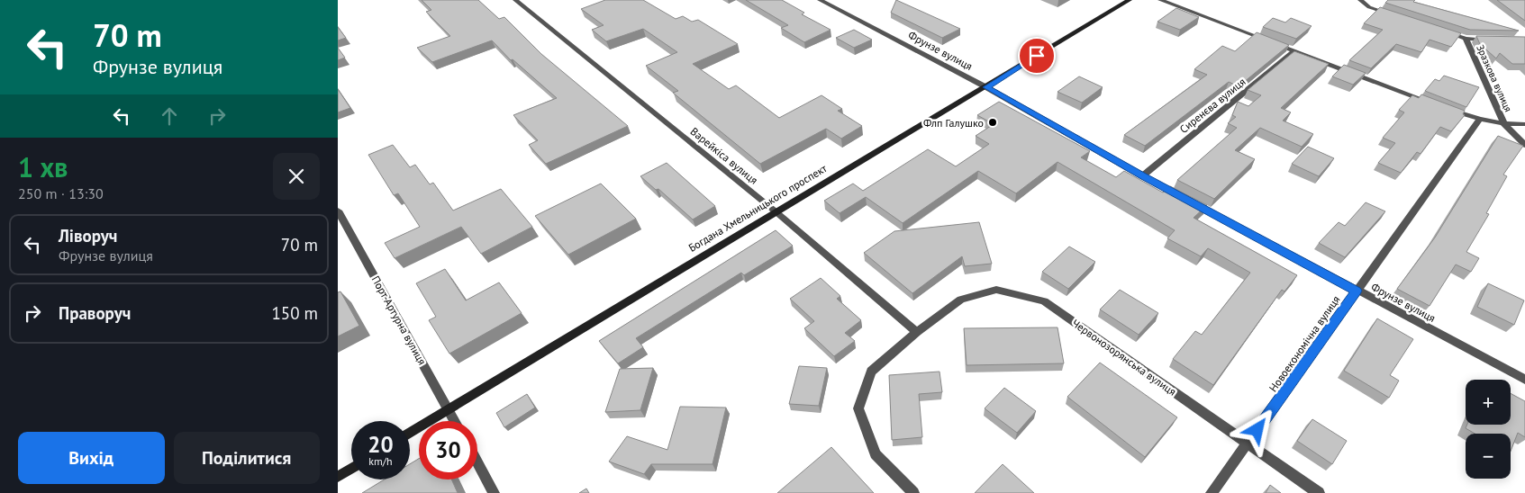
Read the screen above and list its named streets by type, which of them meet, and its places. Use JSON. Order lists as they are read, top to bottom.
{
  "streets": {
    "main road": ["Богдана Хмельницького проспект"],
    "street": [
      "Фрунзе вулиця",
      "Зразкова вулиця",
      "Сиренєва вулиця",
      "Варейкіса вулиця",
      "Порт-Артурна вулиця",
      "Новоекономічна вулиця",
      "Червонозорянська вулиця"
    ]
  },
  "crossings": [
    ["Фрунзе вулиця", "Сиренєва вулиця"],
    ["Фрунзе вулиця", "Богдана Хмельницького проспект"],
    ["Фрунзе вулиця", "Новоекономічна вулиця"],
    ["Варейкіса вулиця", "Богдана Хмельницького проспект"],
    ["Варейкіса вулиця", "Червонозорянська вулиця"],
    ["Богдана Хмельницького проспект", "Порт-Артурна вулиця"],
    ["Новоекономічна вулиця", "Червонозорянська вулиця"]
  ],
  "places": ["Флп Галушко"],
  "page": {
    "turn": ["70 m", "Фрунзе вулиця"],
    "heading": ["1 хв", "250 m · 13:30"],
    "list": [
      {
        "name": "Ліворуч",
        "note": "Фрунзе вулиця",
        "value": "70 m"
      },
      {
        "name": "Праворуч",
        "value": "150 m"
      }
    ],
    "map_buttons": ["+", "−"],
    "speed": "20 km/h",
    "limit": "30",
    "buttons": ["Вихід", "Поділитися"]
  }
}
